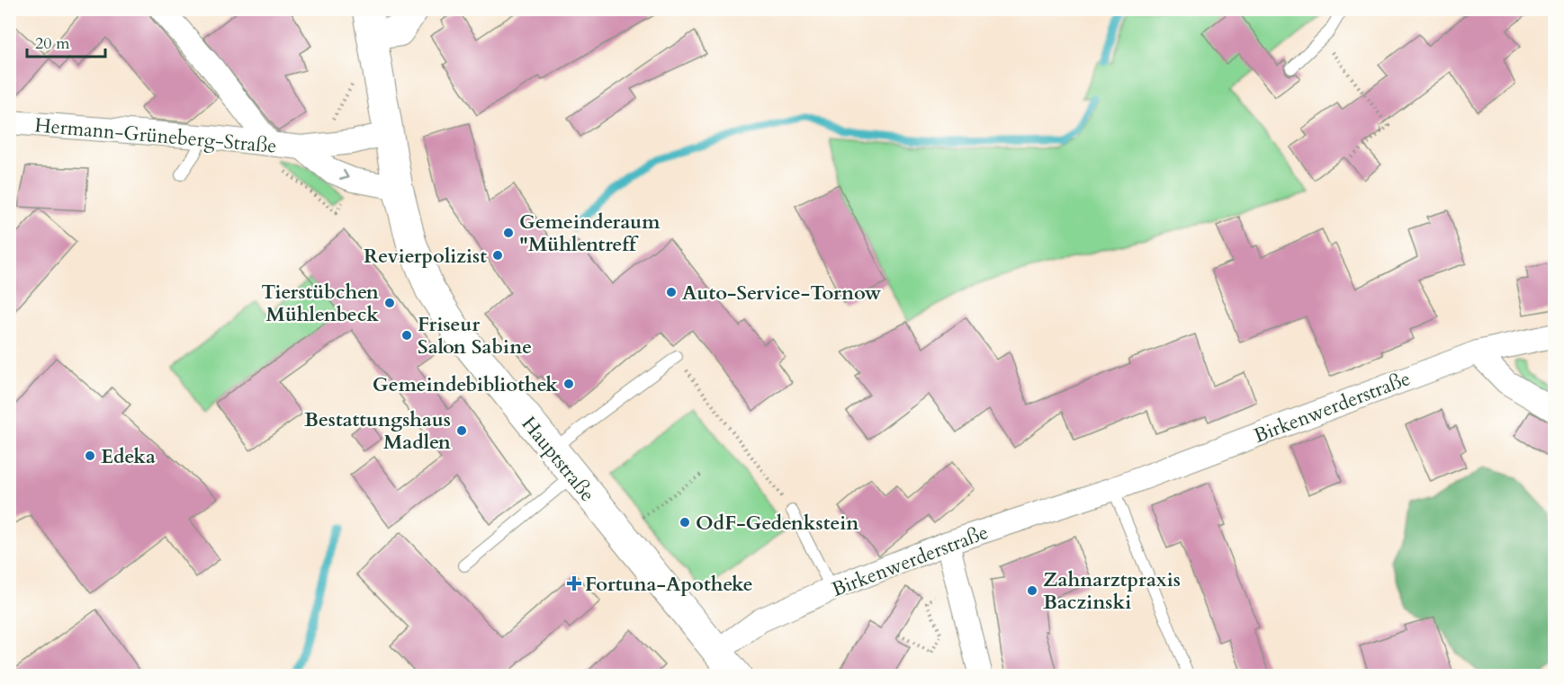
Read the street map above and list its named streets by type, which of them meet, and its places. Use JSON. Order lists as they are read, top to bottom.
{
  "streets": {
    "main road": ["Hauptstraße"],
    "street": ["Hermann-Grüneberg-Straße", "Birkenwerderstraße"]
  },
  "crossings": [
    ["Hermann-Grüneberg-Straße", "Hauptstraße"],
    ["Birkenwerderstraße", "Hauptstraße"]
  ],
  "places": {
    "other": [
      "Gemeinderaum \"Mühlentreff",
      "Revierpolizist",
      "Auto-Service-Tornow",
      "Tierstübchen Mühlenbeck",
      "Friseur Salon Sabine",
      "Gemeindebibliothek",
      "Bestattungshaus Madlen",
      "Edeka",
      "OdF-Gedenkstein",
      "Zahnarztpraxis Baczinski"
    ],
    "health": ["Fortuna-Apotheke"]
  },
  "scale_bar": "20 m"
}
